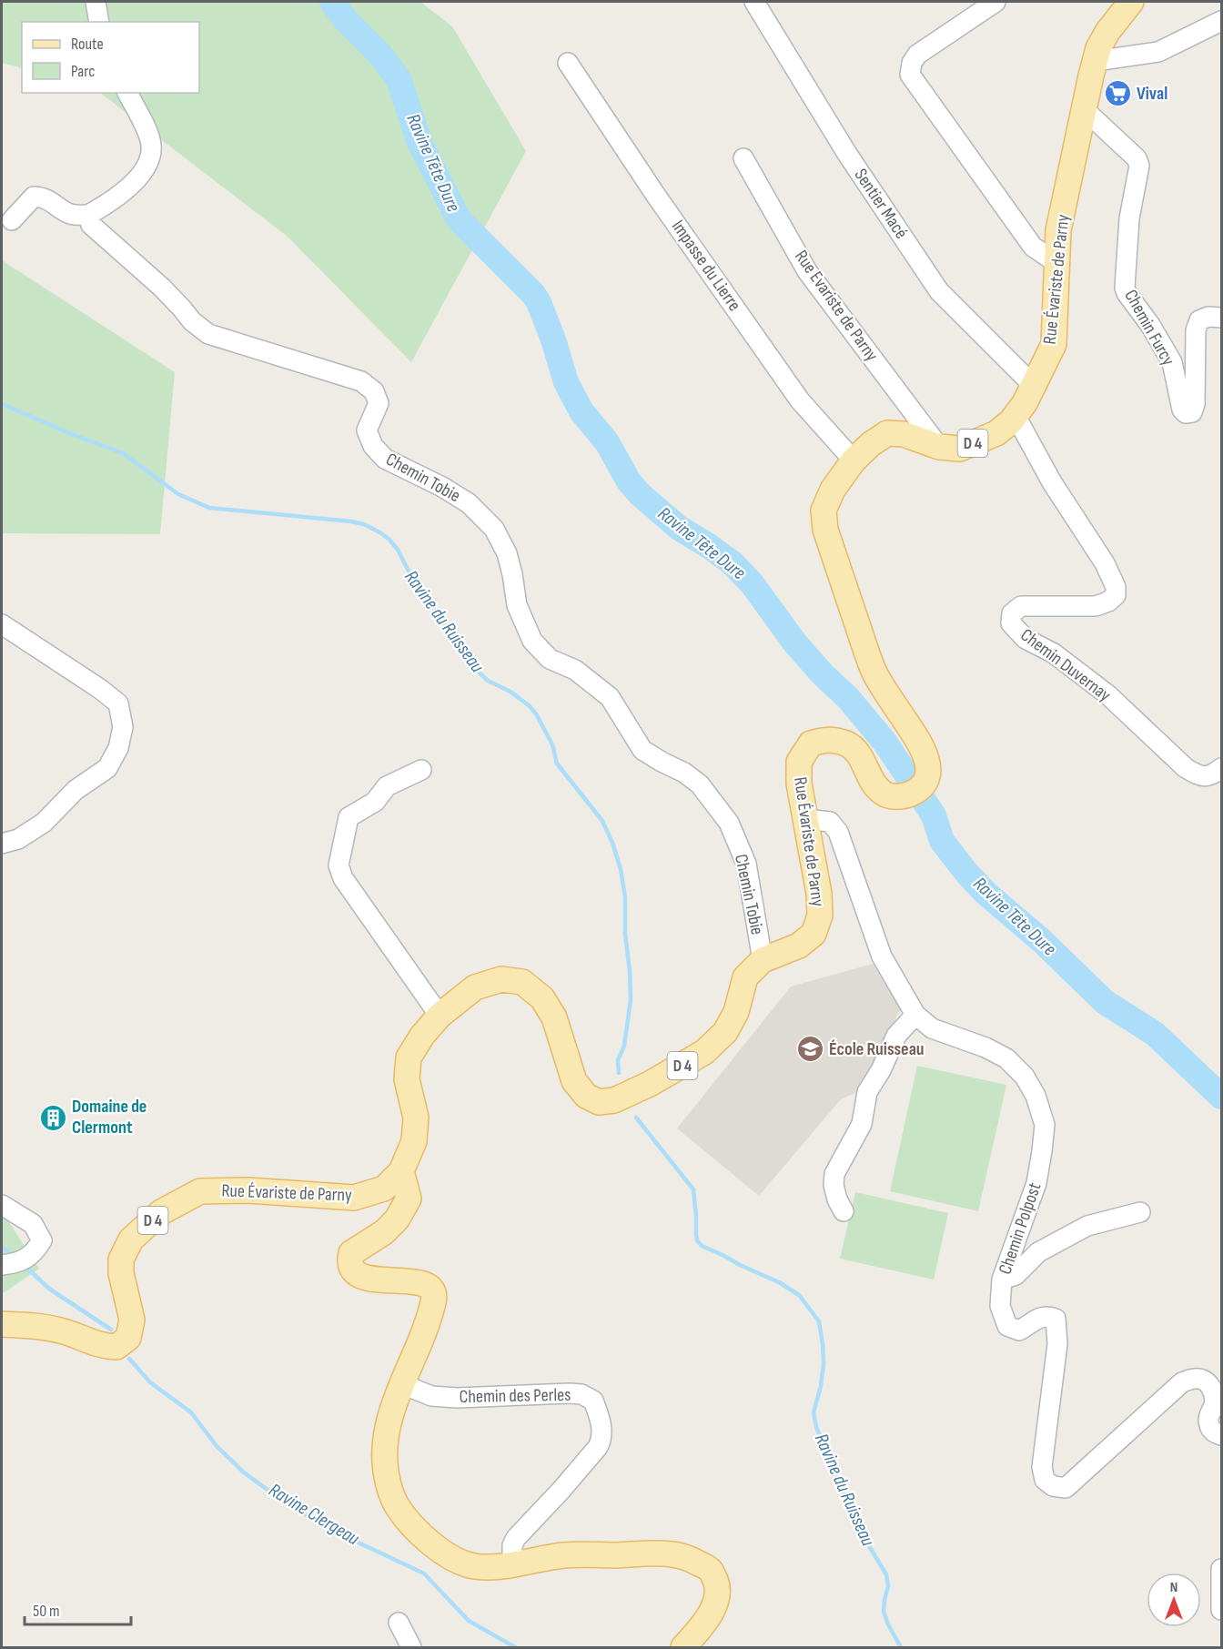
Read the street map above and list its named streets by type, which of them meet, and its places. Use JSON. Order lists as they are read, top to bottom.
{
  "streets": {
    "main road": ["Rue Évariste de Parny", "D 4"],
    "street": [
      "Sentier Macé",
      "Impasse du Lierre",
      "Rue Evariste de Parny",
      "Chemin Furcy",
      "Chemin Tobie",
      "Chemin Duvernay",
      "Chemin Polpost",
      "Chemin des Perles"
    ]
  },
  "crossings": [
    ["Sentier Macé", "Rue Évariste de Parny"],
    ["Impasse du Lierre", "Rue Évariste de Parny"],
    ["Rue Évariste de Parny", "Rue Evariste de Parny"],
    ["Rue Évariste de Parny", "Chemin Furcy"],
    ["Rue Évariste de Parny", "Chemin Tobie"],
    ["Rue Évariste de Parny", "Chemin Duvernay"],
    ["Rue Évariste de Parny", "Chemin Polpost"]
  ],
  "water": ["Ravine Tête Dure", "Ravine du Ruisseau", "Ravine Clergeau"],
  "places": {
    "supermarket": ["Vival"],
    "school or university": ["École Ruisseau"],
    "building": ["Domaine de Clermont"]
  },
  "legend": ["Route", "Parc"],
  "scale_bar": "50 m",
  "north": "top"
}
